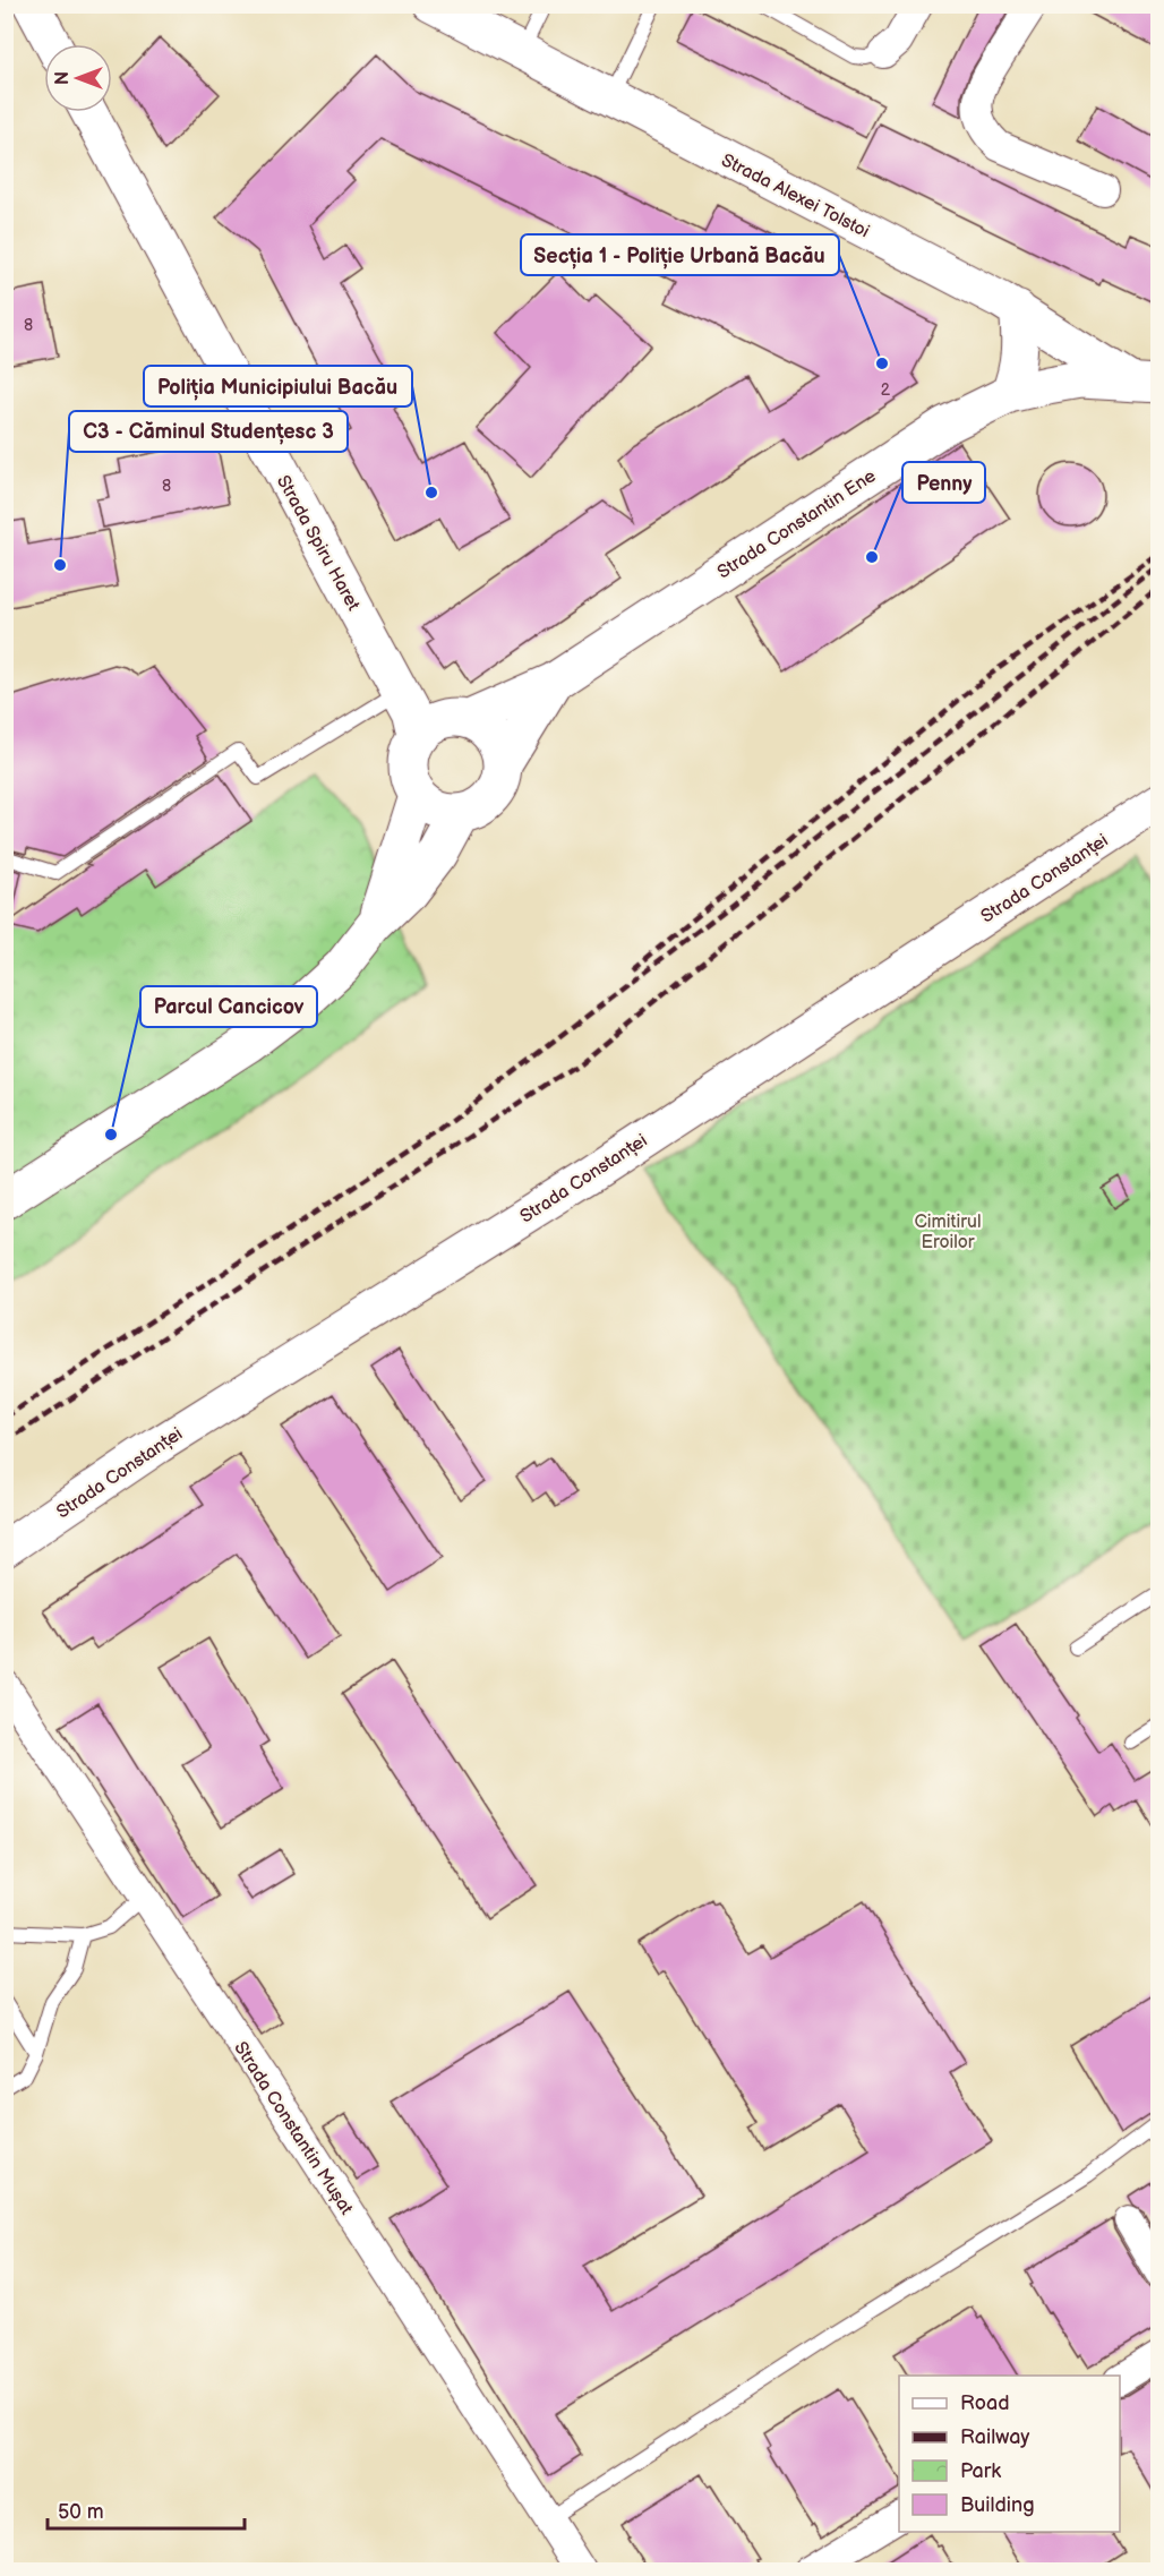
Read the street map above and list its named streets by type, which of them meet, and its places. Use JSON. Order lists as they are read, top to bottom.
{
  "streets": {
    "main road": ["Strada Constantin Ene"],
    "street": [
      "Strada Alexei Tolstoi",
      "Strada Spiru Haret",
      "Strada Constanței",
      "Strada Constantin Mușat"
    ]
  },
  "crossings": [
    ["Strada Alexei Tolstoi", "Strada Constantin Ene"],
    ["Strada Constantin Ene", "Strada Spiru Haret"]
  ],
  "parks": ["Cimitirul Eroilor"],
  "places": [
    "Secția 1 - Poliție Urbană Bacău",
    "Poliția Municipiului Bacău",
    "Penny",
    "C3 - Căminul Studențesc 3",
    "Parcul Cancicov"
  ],
  "house_numbers": ["8", "2", "8"],
  "legend": [
    "Road",
    "Railway",
    "Park",
    "Building"
  ],
  "scale_bar": "50 m",
  "north": "left"
}
